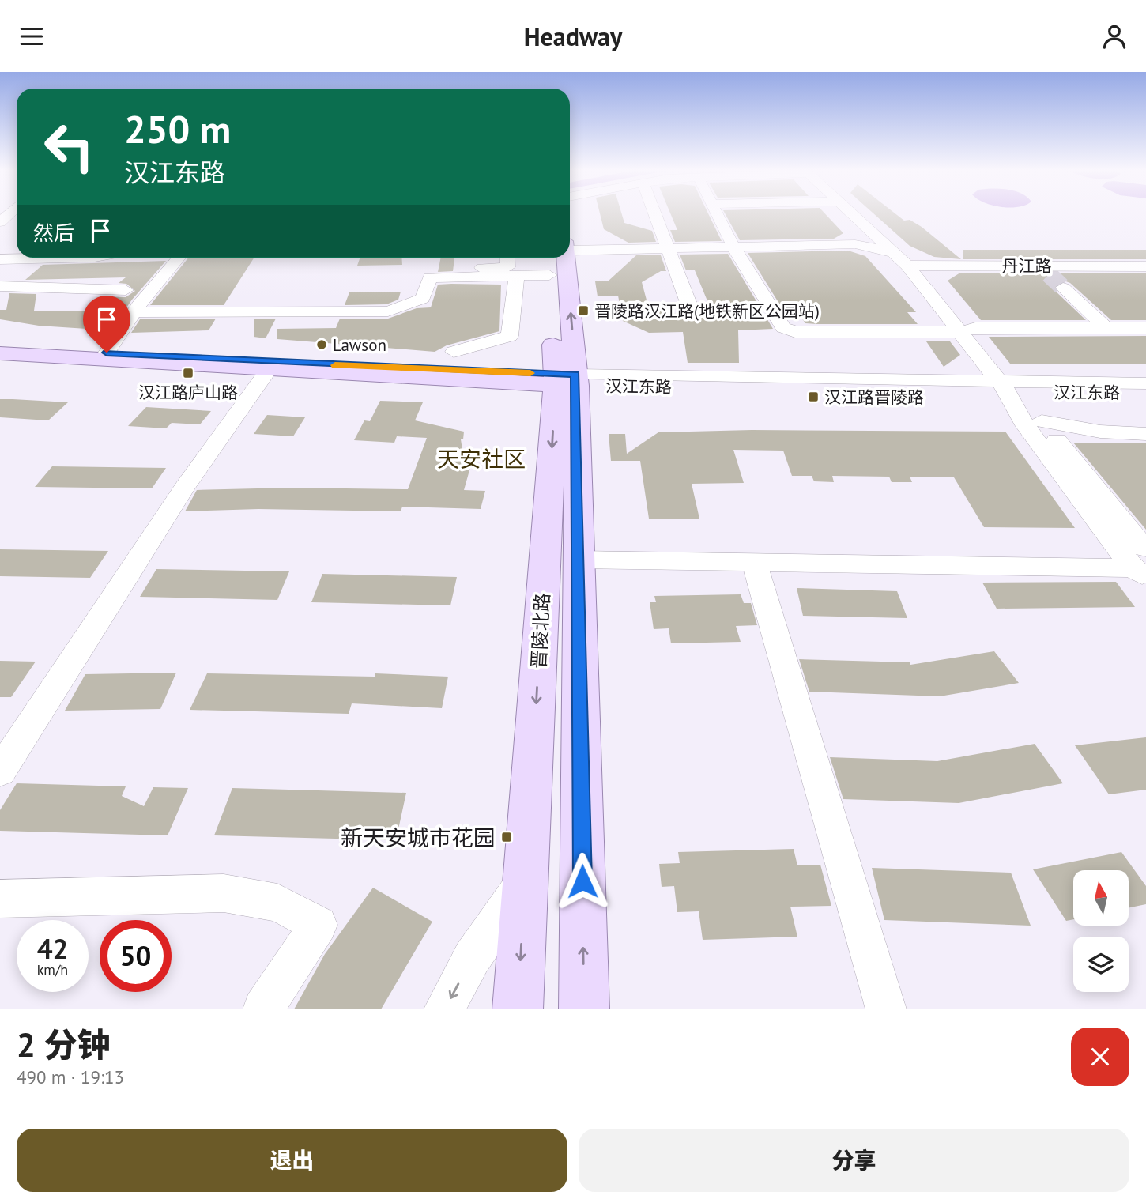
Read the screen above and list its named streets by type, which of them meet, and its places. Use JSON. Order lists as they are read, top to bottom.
{
  "streets": {
    "main road": ["汉江东路", "晋陵北路"],
    "street": ["丹江路"]
  },
  "crossings": [
    ["汉江东路", "晋陵北路"]
  ],
  "districts": ["天安社区"],
  "places": {
    "transit": [
      "晋陵路汉江路(地铁新区公园站)",
      "汉江路庐山路",
      "汉江路晋陵路",
      "新天安城市花园"
    ],
    "other": ["Lawson"]
  },
  "north": "top",
  "page": {
    "header": "Headway",
    "turn": ["250 m", "汉江东路"],
    "then": "然后",
    "speed": "42 km/h",
    "limit": "50",
    "heading": ["2 分钟", "490 m · 19:13"],
    "buttons": ["退出", "分享"]
  }
}
